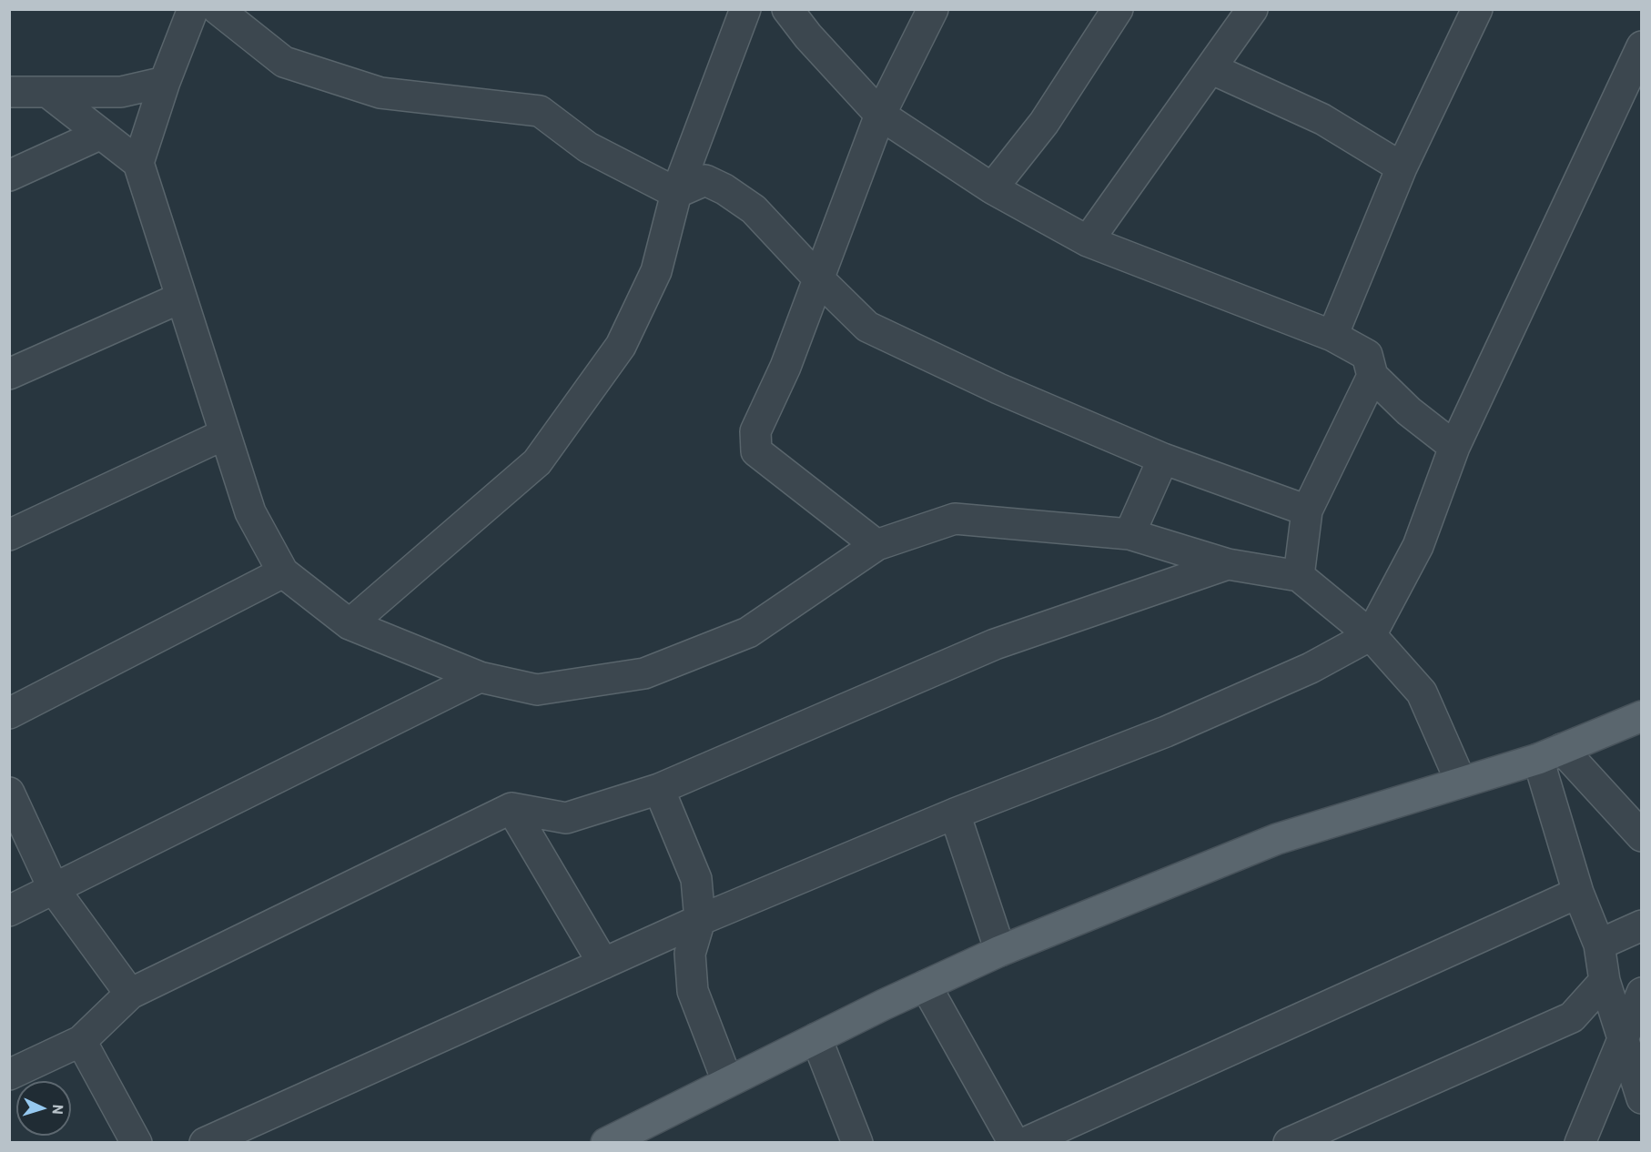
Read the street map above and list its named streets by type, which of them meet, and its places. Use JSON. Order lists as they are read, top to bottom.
{
  "north": "right"
}
